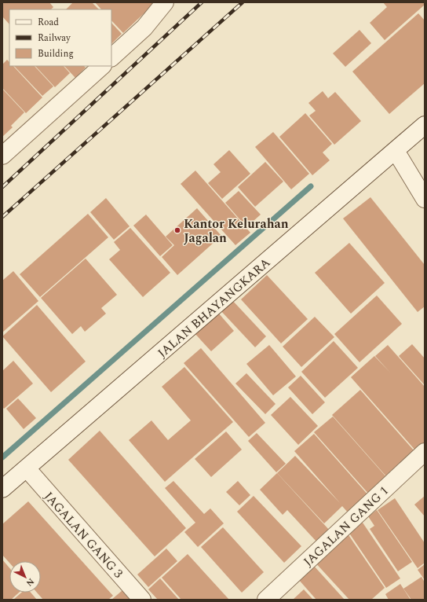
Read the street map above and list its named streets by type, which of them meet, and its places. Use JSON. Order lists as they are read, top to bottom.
{
  "streets": {
    "street": ["JALAN BHAYANGKARA", "JAGALAN GANG 1", "JAGALAN GANG 3"]
  },
  "crossings": [
    ["JALAN BHAYANGKARA", "JAGALAN GANG 3"]
  ],
  "places": ["Kantor Kelurahan Jagalan"],
  "legend": ["Road", "Railway", "Building"],
  "north": "bottom right"
}
